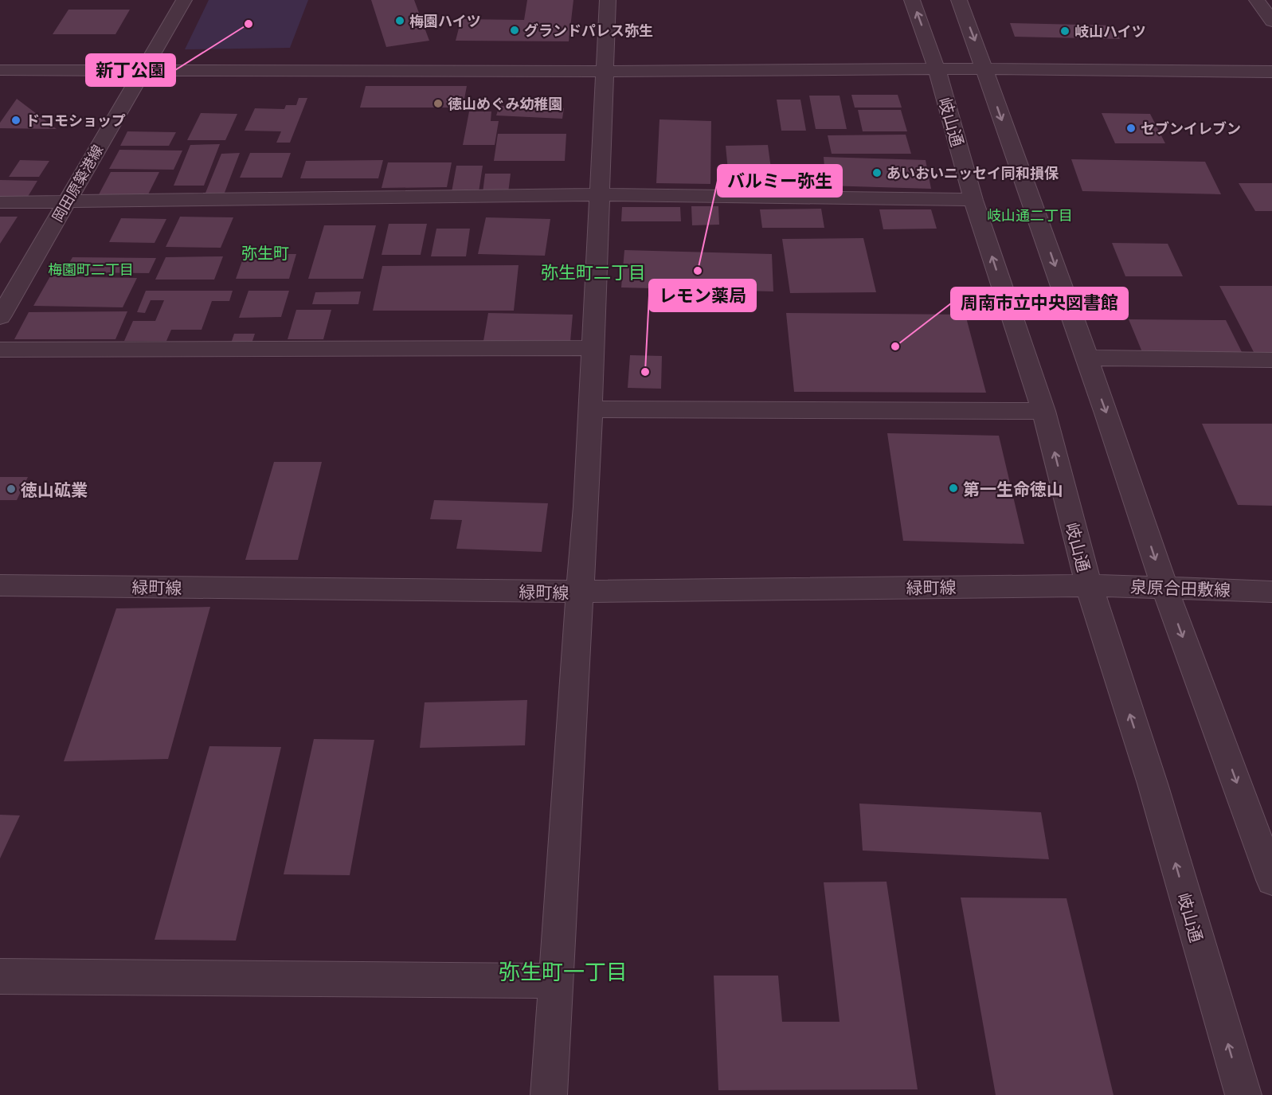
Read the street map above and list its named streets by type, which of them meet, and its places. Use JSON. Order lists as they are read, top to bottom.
{
  "streets": {
    "street": [
      "岐山通",
      "岡田原築港線",
      "緑町線",
      "泉原合田敷線"
    ]
  },
  "crossings": [
    ["岐山通", "緑町線"],
    ["岐山通", "泉原合田敷線"],
    ["緑町線", "泉原合田敷線"]
  ],
  "districts": [
    "岐山通二丁目",
    "弥生町",
    "梅園町二丁目",
    "弥生町二丁目",
    "弥生町一丁目"
  ],
  "places": [
    "梅園ハイツ",
    "新丁公園",
    "グランドパレス弥生",
    "岐山ハイツ",
    "徳山めぐみ幼稚園",
    "ドコモショップ",
    "セブンイレブン",
    "あいおいニッセイ同和損保",
    "バルミー弥生",
    "周南市立中央図書館",
    "レモン薬局",
    "第一生命徳山",
    "徳山砿業"
  ]
}
